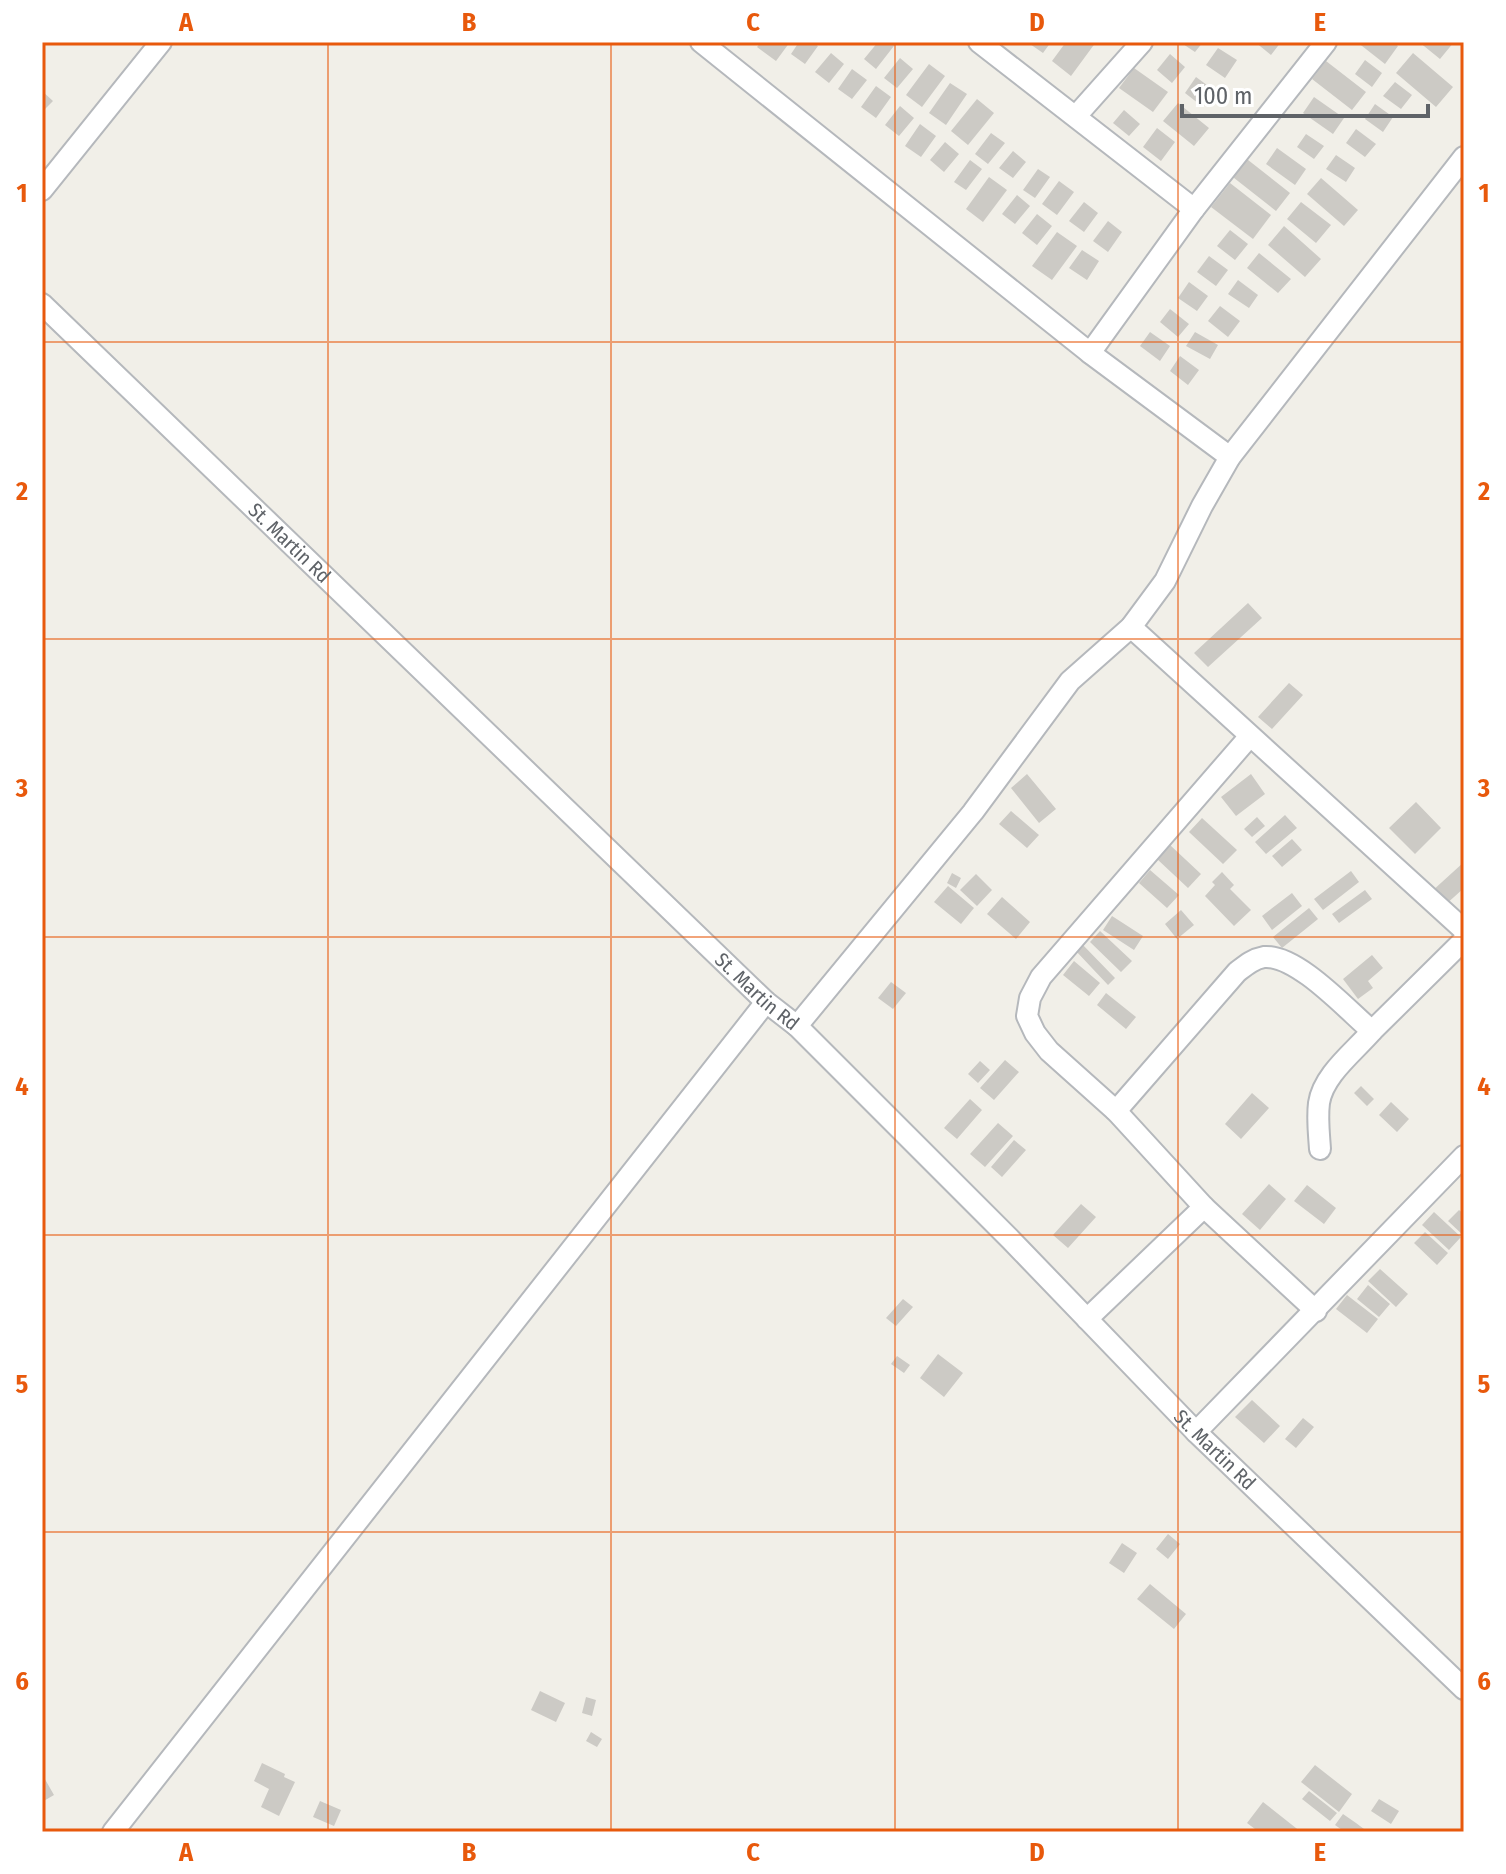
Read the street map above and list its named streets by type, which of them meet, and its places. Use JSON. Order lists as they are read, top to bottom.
{
  "streets": {
    "street": ["St. Martin Rd"]
  },
  "scale_bar": "100 m",
  "grid": {
    "columns": [
      "A",
      "B",
      "C",
      "D",
      "E"
    ],
    "rows": [
      "1",
      "2",
      "3",
      "4",
      "5",
      "6"
    ]
  }
}
